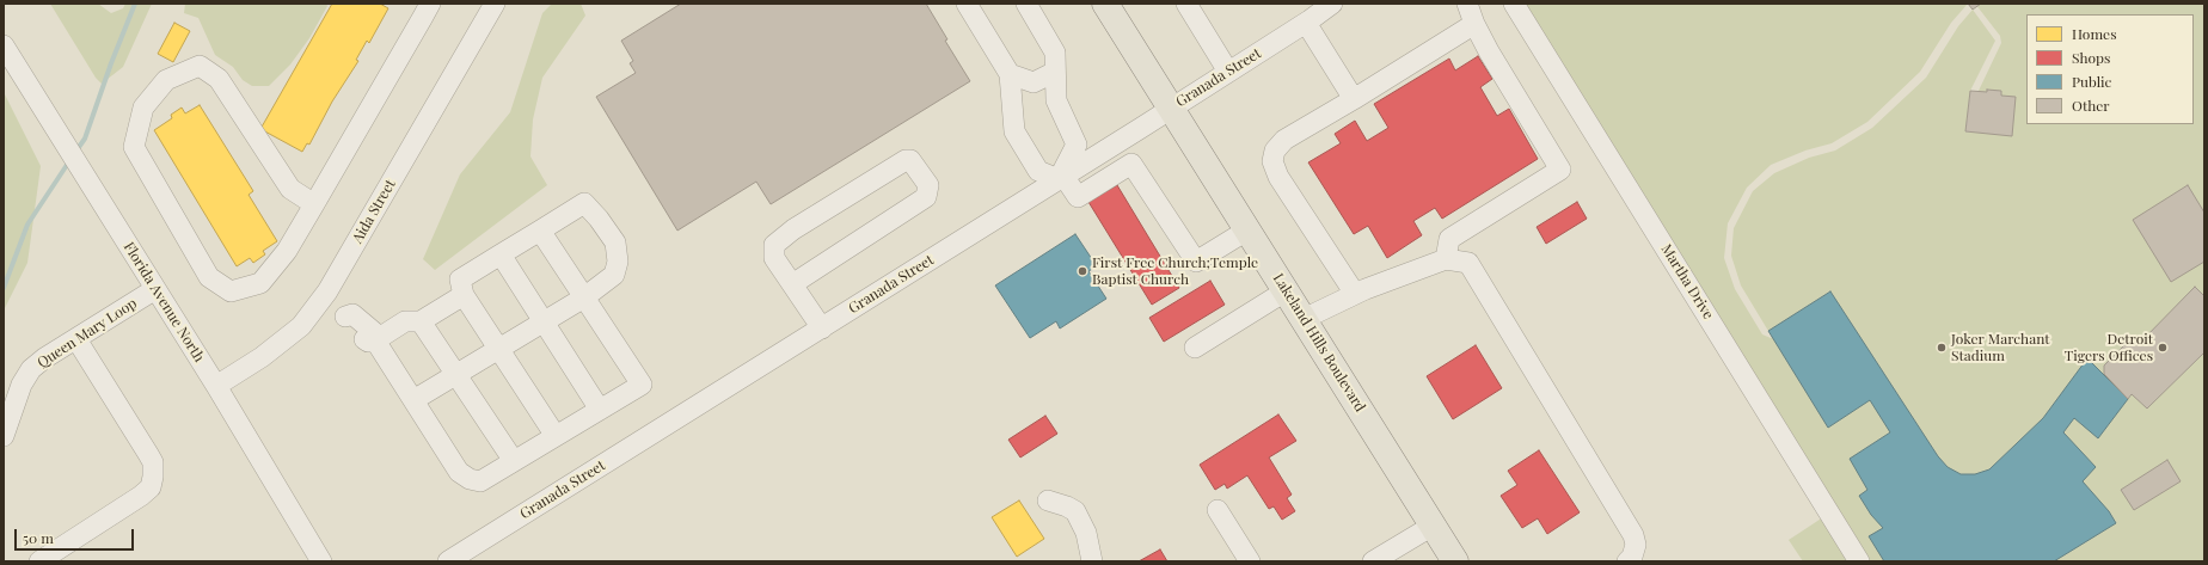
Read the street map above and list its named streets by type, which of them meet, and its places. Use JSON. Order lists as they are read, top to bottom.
{
  "streets": {
    "main road": ["Lakeland Hills Boulevard"],
    "street": [
      "Granada Street",
      "Aida Street",
      "Martha Drive",
      "Florida Avenue North",
      "Queen Mary Loop"
    ]
  },
  "crossings": [
    ["Granada Street", "Lakeland Hills Boulevard"],
    ["Aida Street", "Florida Avenue North"],
    ["Florida Avenue North", "Queen Mary Loop"]
  ],
  "places": ["First Free Church;Temple Baptist Church", "Joker Marchant Stadium", "Detroit Tigers Offices"],
  "legend": [
    "Homes",
    "Shops",
    "Public",
    "Other"
  ],
  "scale_bar": "50 m"
}
